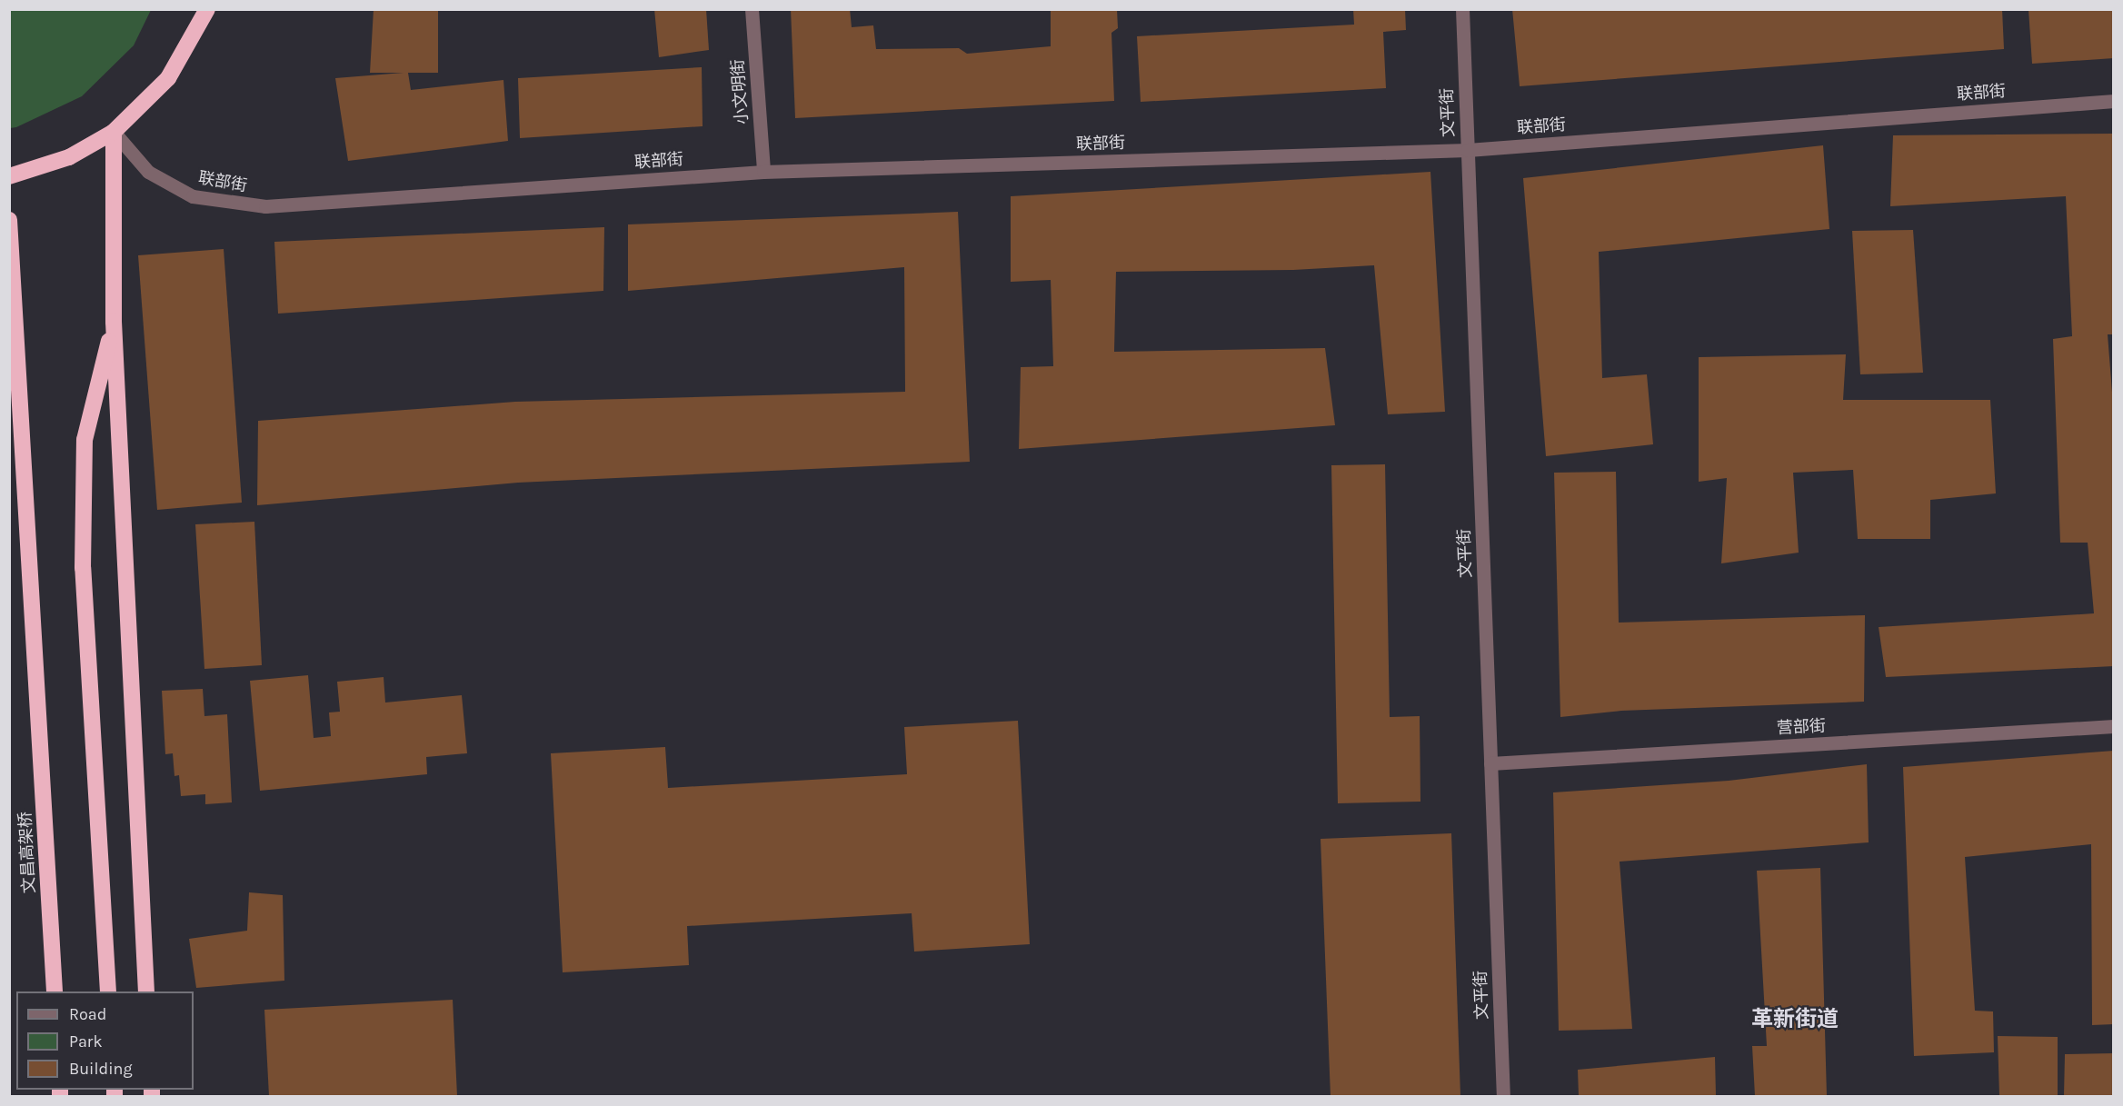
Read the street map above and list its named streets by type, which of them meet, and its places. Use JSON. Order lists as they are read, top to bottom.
{
  "streets": {
    "highway": ["文昌高架桥"],
    "street": [
      "小文明街",
      "联部街",
      "文平街",
      "营部街"
    ]
  },
  "crossings": [
    ["小文明街", "联部街"],
    ["联部街", "文平街"],
    ["文平街", "营部街"]
  ],
  "districts": ["革新街道"],
  "legend": ["Road", "Park", "Building"]
}
